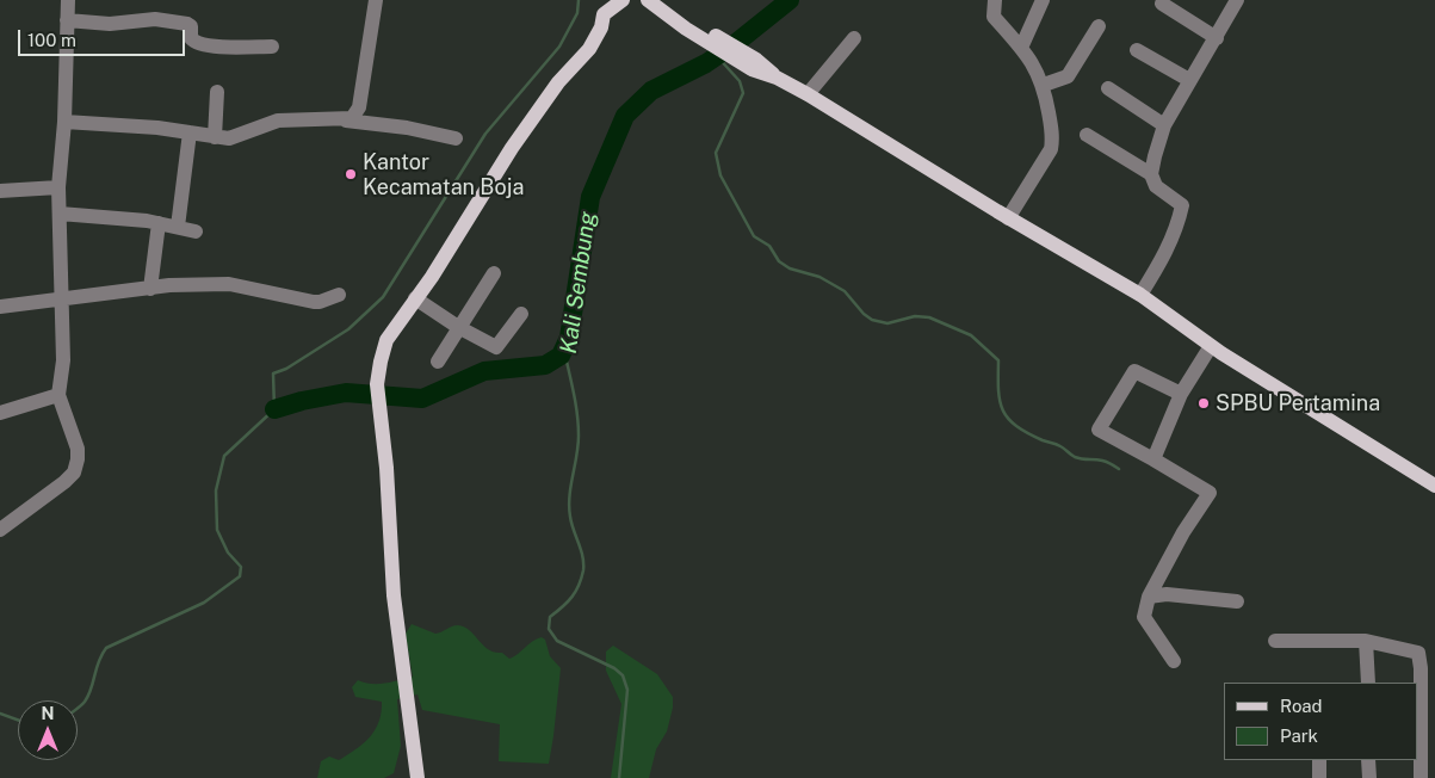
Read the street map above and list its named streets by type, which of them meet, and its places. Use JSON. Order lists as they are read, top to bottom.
{
  "water": ["Kali Sembung"],
  "places": ["Kantor Kecamatan Boja", "SPBU Pertamina"],
  "legend": ["Road", "Park"],
  "scale_bar": "100 m",
  "north": "top"
}
